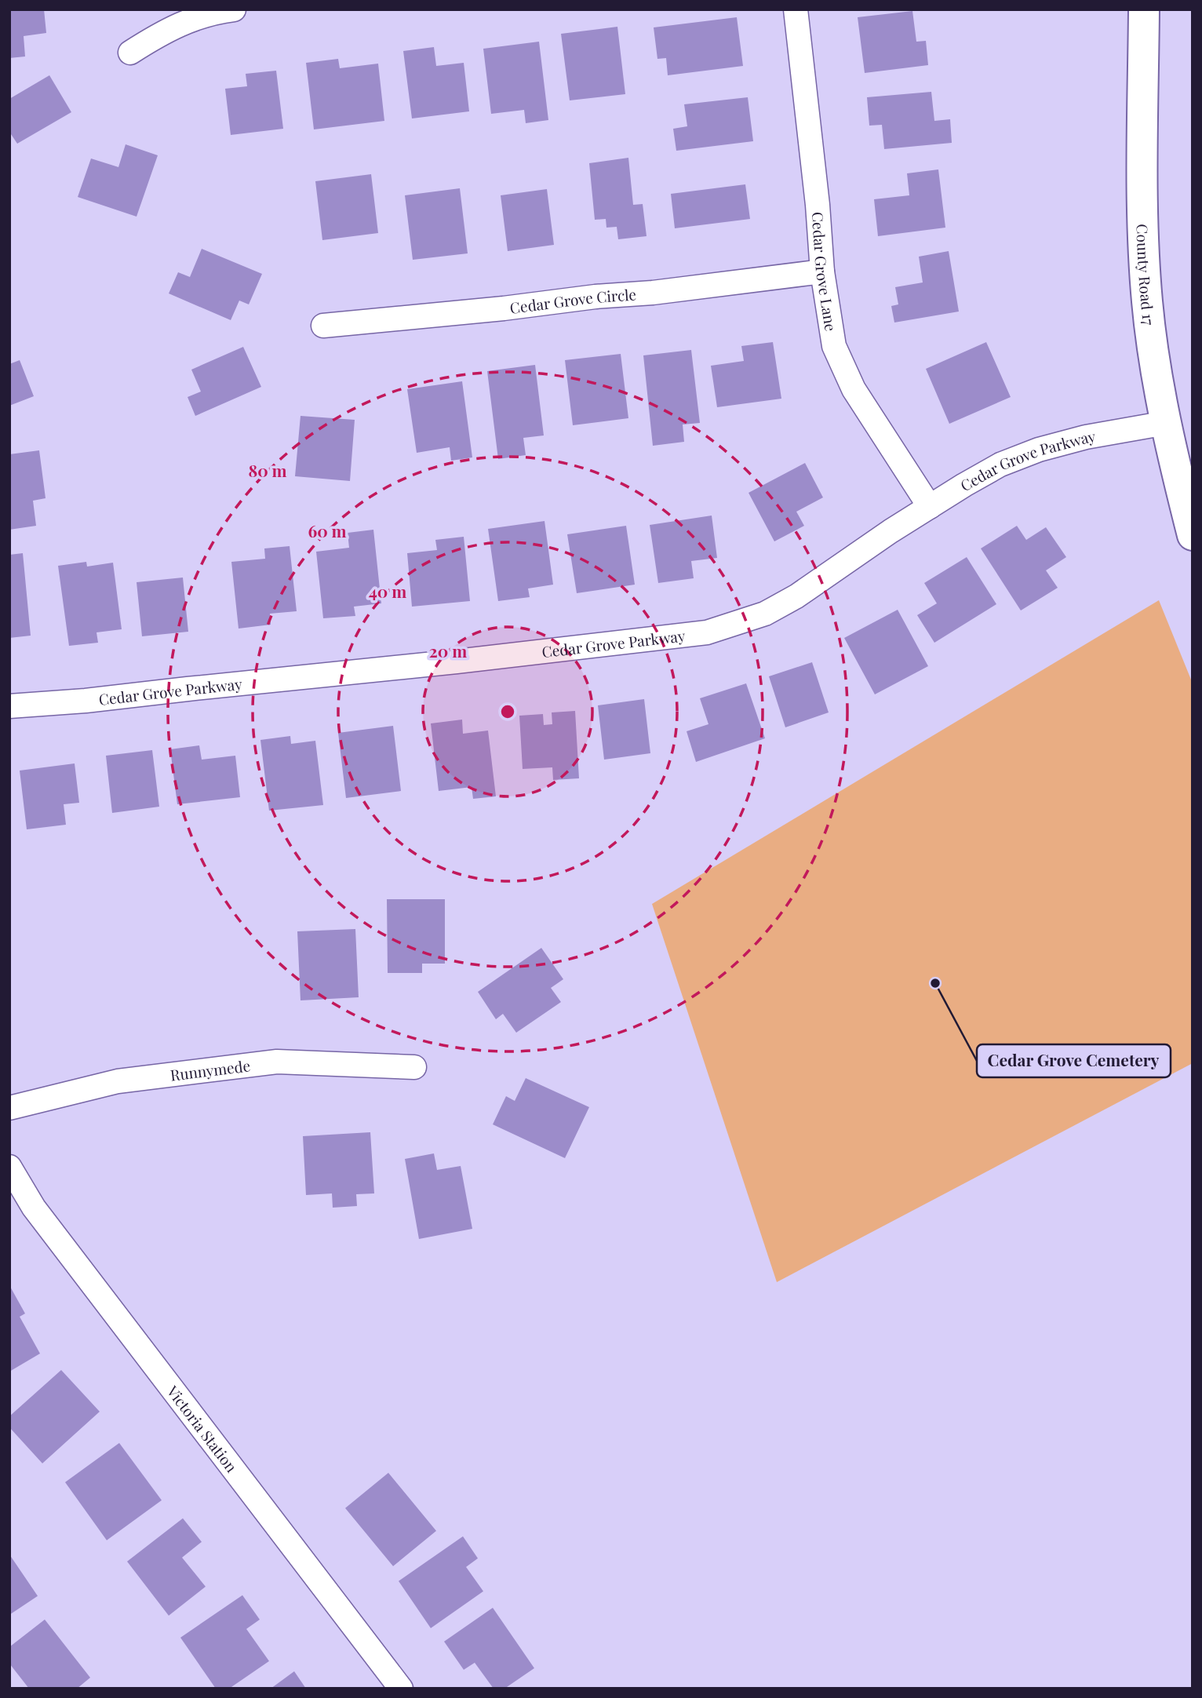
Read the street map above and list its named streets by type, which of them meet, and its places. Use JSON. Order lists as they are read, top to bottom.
{
  "streets": {
    "street": [
      "Cedar Grove Lane",
      "County Road 17",
      "Cedar Grove Circle",
      "Cedar Grove Parkway",
      "Runnymede",
      "Victoria Station"
    ]
  },
  "crossings": [
    ["Cedar Grove Lane", "Cedar Grove Circle"],
    ["Cedar Grove Lane", "Cedar Grove Parkway"],
    ["County Road 17", "Cedar Grove Parkway"]
  ],
  "places": ["Cedar Grove Cemetery"],
  "rings": [
    "80 m",
    "60 m",
    "40 m",
    "20 m"
  ]
}
